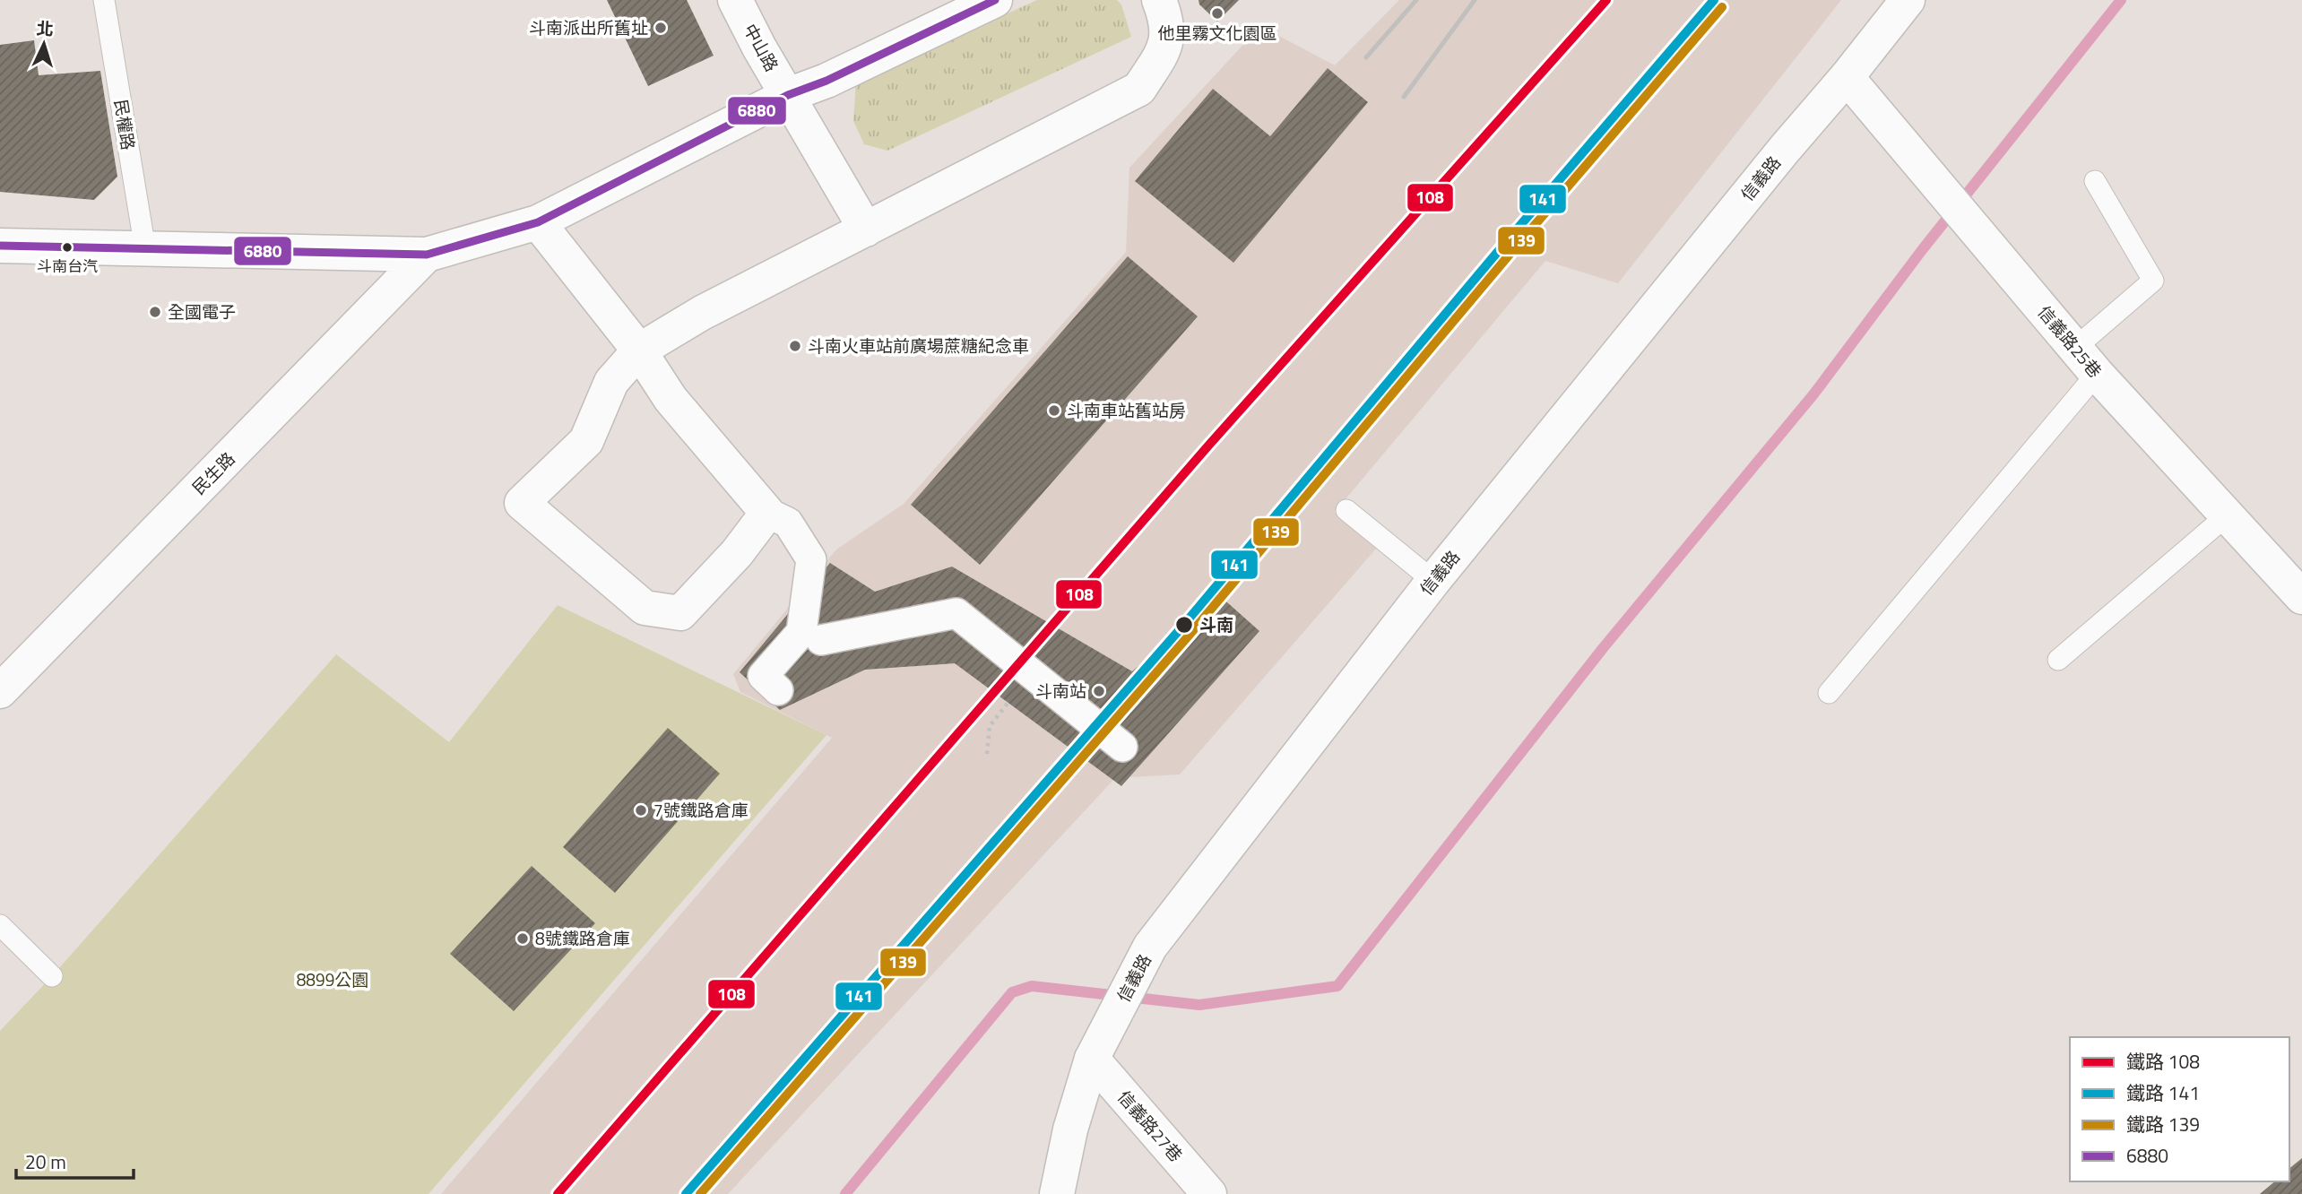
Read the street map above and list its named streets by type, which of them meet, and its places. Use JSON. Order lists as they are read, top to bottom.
{
  "streets": {
    "street": [
      "中山路",
      "信義路",
      "信義路25巷",
      "民生路",
      "信義路27巷"
    ],
    "lane": ["民權路"]
  },
  "crossings": [
    ["信義路", "信義路25巷"],
    ["信義路", "信義路27巷"]
  ],
  "parks": ["8899公園"],
  "places": [
    "他里霧文化園區",
    "斗南派出所舊址",
    "斗南台汽",
    "全國電子",
    "斗南火車站前廣場蔗糖紀念車",
    "斗南車站舊站房",
    "斗南",
    "斗南站",
    "7號鐵路倉庫",
    "8號鐵路倉庫"
  ],
  "lines": [
    "rail line 108",
    "rail line 141",
    "transit line 6880",
    "rail line 139"
  ],
  "legend": [
    "鐵路 108",
    "鐵路 141",
    "鐵路 139",
    "6880"
  ],
  "scale_bar": "20 m",
  "north": "top"
}
